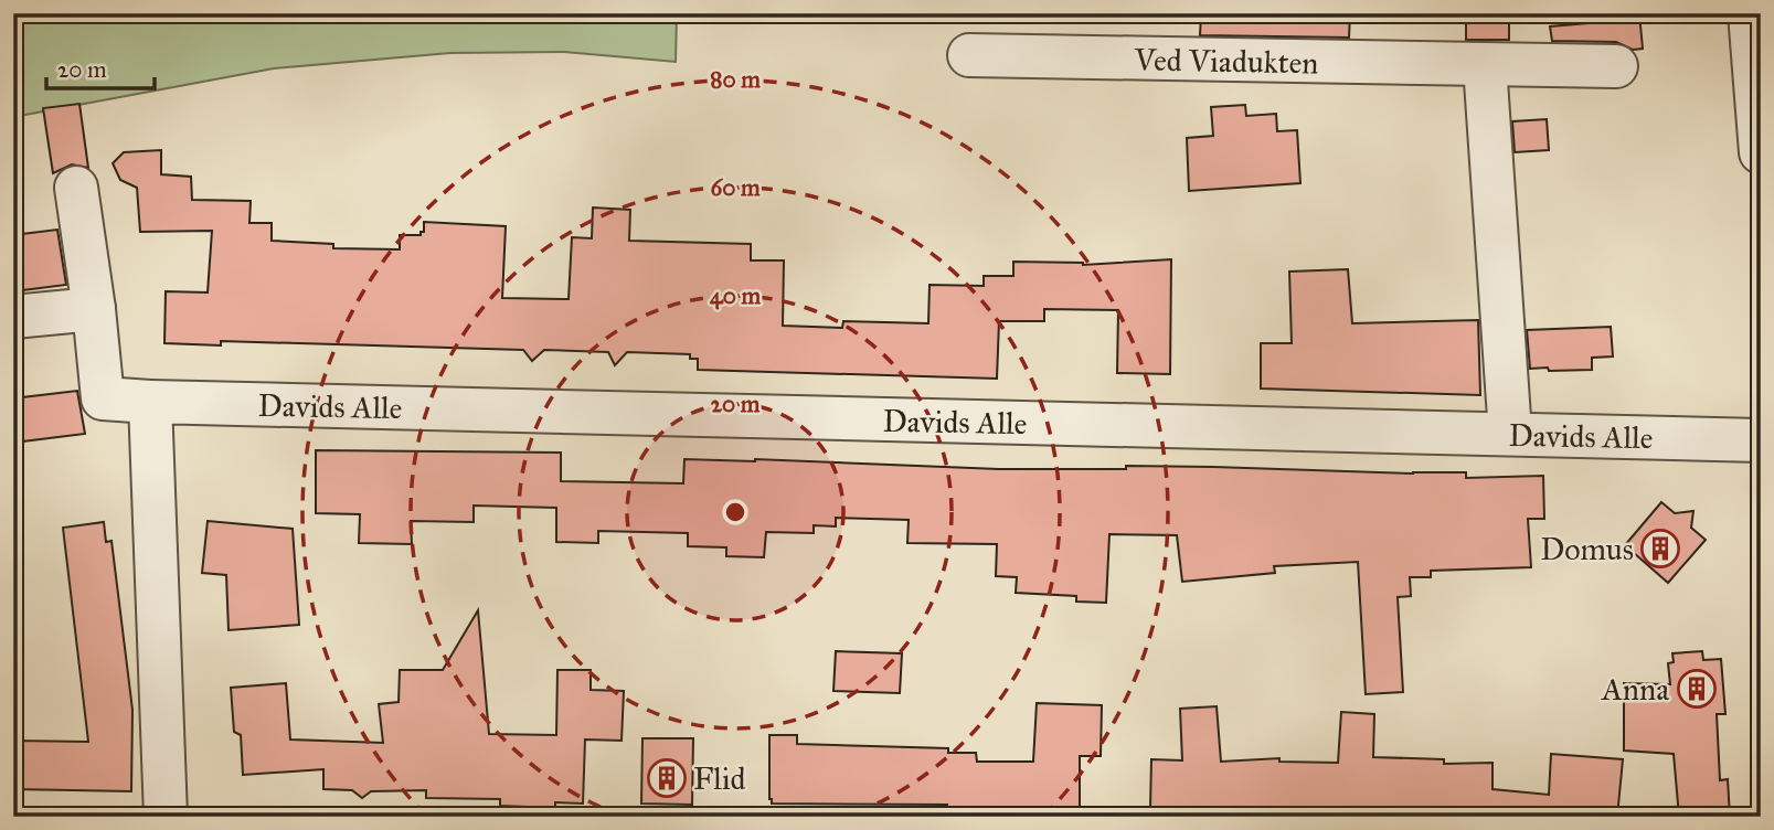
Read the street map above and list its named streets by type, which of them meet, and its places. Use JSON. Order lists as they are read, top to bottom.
{
  "streets": {
    "street": ["Ved Viadukten", "Davids Alle"]
  },
  "places": {
    "building": ["Domus", "Anna", "Flid"]
  },
  "scale_bar": "20 m",
  "rings": [
    "80 m",
    "60 m",
    "40 m",
    "20 m"
  ]
}
